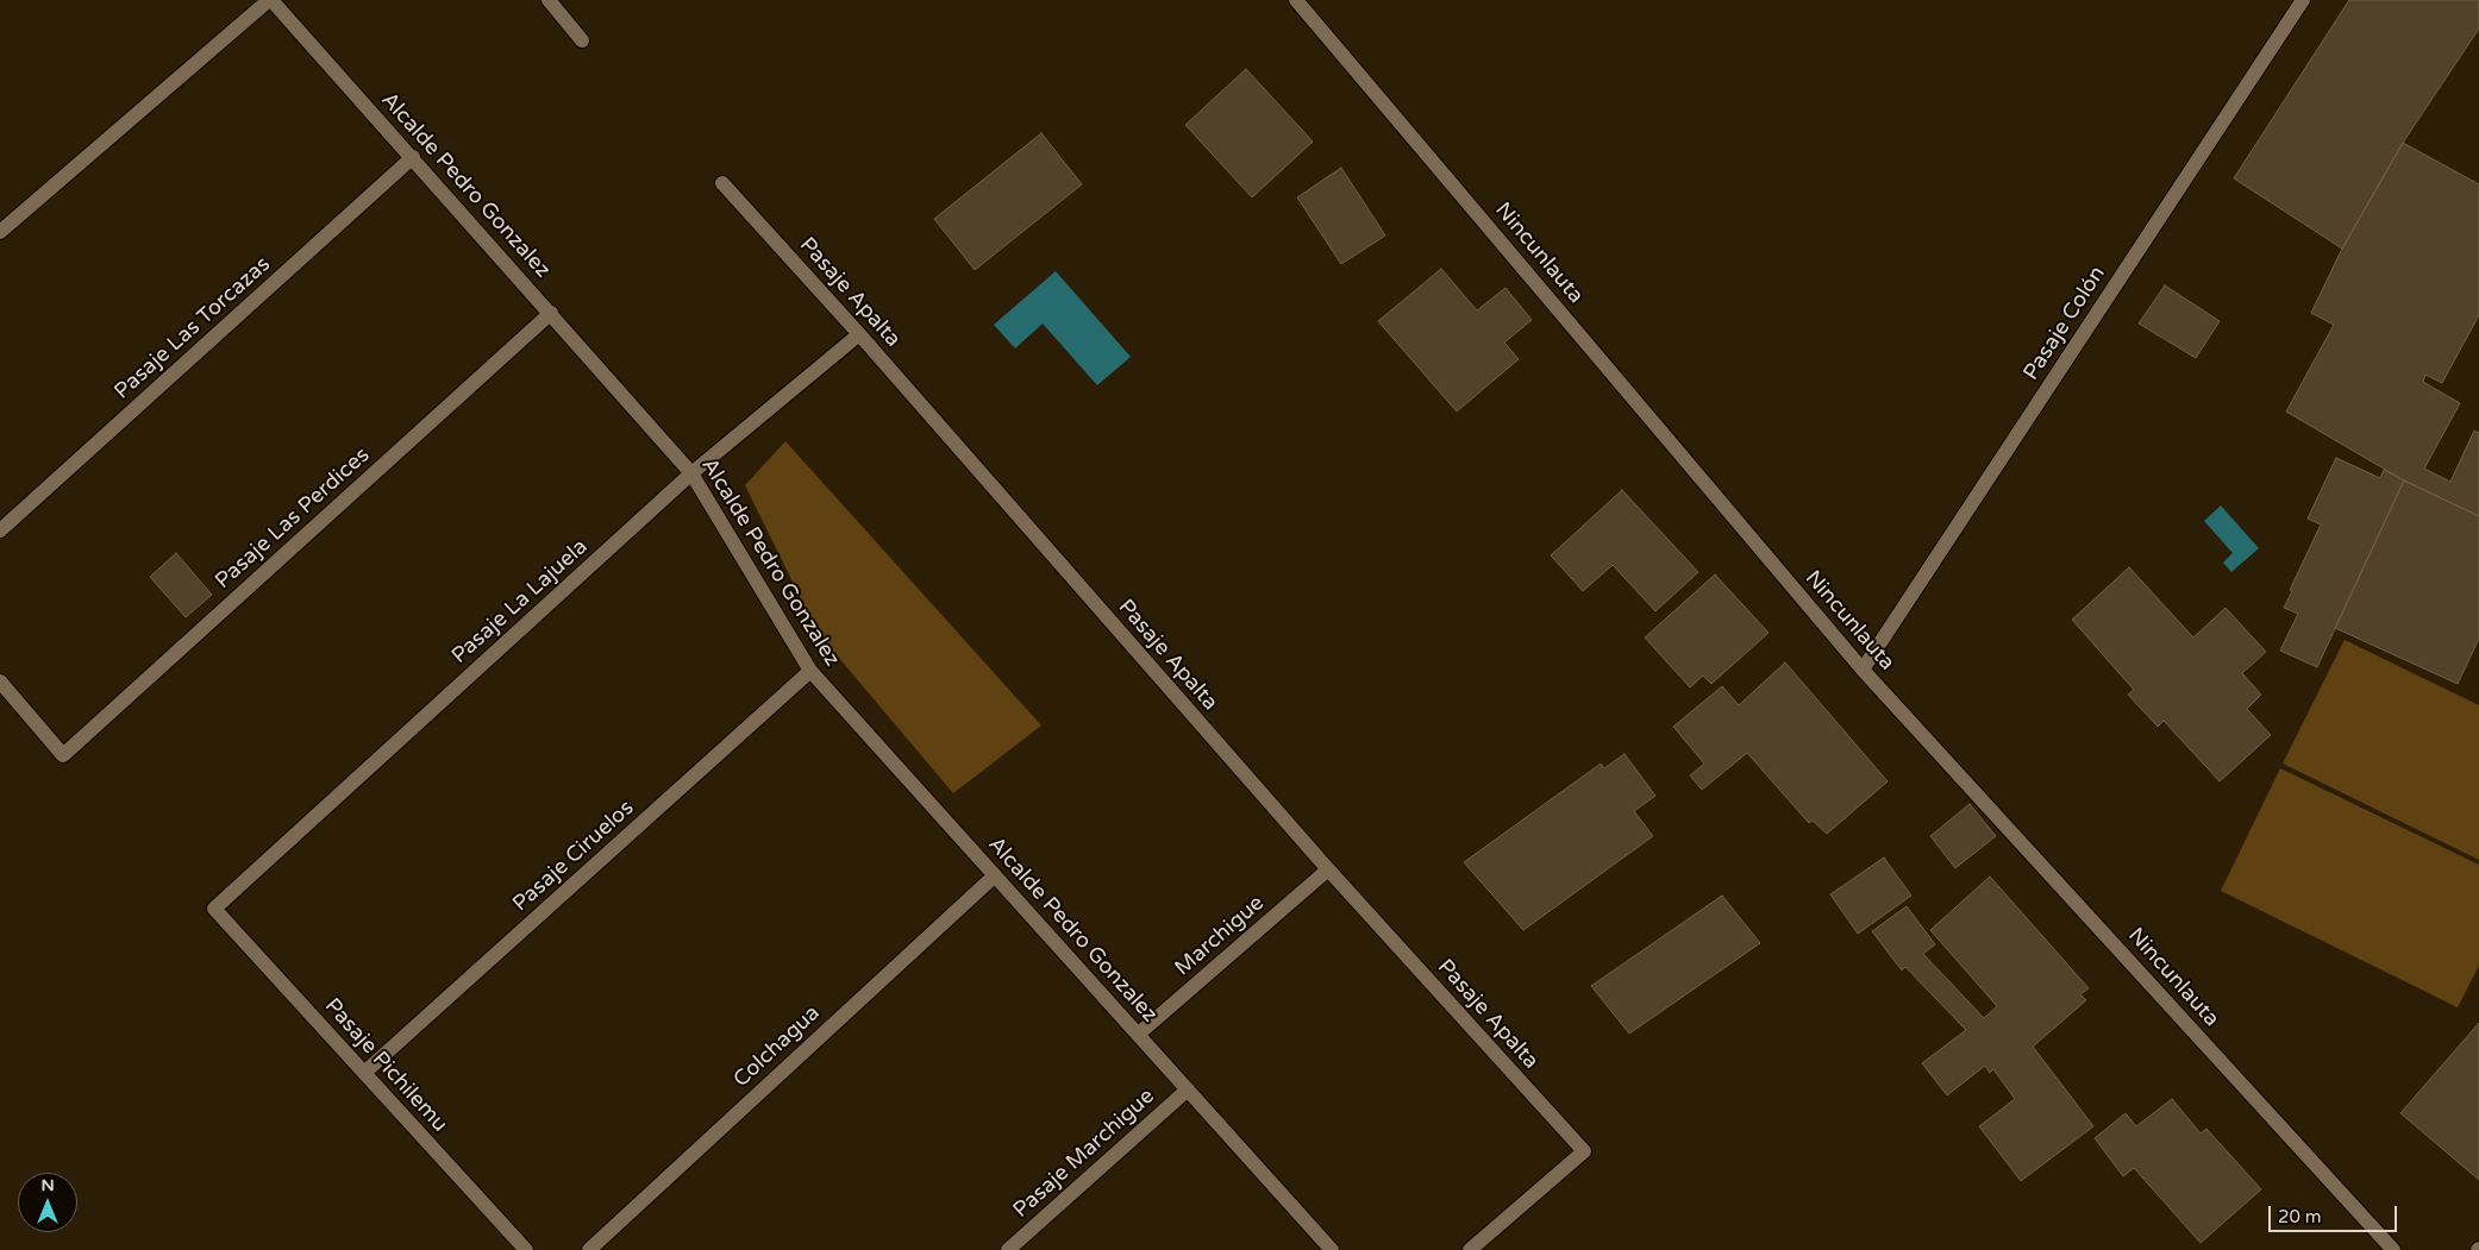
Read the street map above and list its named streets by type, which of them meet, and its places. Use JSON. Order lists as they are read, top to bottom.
{
  "streets": {
    "street": [
      "Alcalde Pedro Gonzalez",
      "Nincunlauta",
      "Pasaje Apalta",
      "Pasaje Colón",
      "Pasaje Las Torcazas",
      "Pasaje Las Perdices",
      "Pasaje La Lajuela",
      "Pasaje Ciruelos",
      "Marchigue",
      "Colchagua",
      "Pasaje Pichilemu",
      "Pasaje Marchigue"
    ]
  },
  "crossings": [
    ["Alcalde Pedro Gonzalez", "Pasaje Las Torcazas"],
    ["Alcalde Pedro Gonzalez", "Pasaje Las Perdices"],
    ["Alcalde Pedro Gonzalez", "Pasaje La Lajuela"],
    ["Alcalde Pedro Gonzalez", "Pasaje Ciruelos"],
    ["Alcalde Pedro Gonzalez", "Marchigue"],
    ["Alcalde Pedro Gonzalez", "Colchagua"],
    ["Alcalde Pedro Gonzalez", "Pasaje Marchigue"],
    ["Nincunlauta", "Pasaje Colón"],
    ["Pasaje Apalta", "Pasaje La Lajuela"],
    ["Pasaje Apalta", "Marchigue"],
    ["Pasaje La Lajuela", "Pasaje Pichilemu"],
    ["Pasaje Ciruelos", "Pasaje Pichilemu"]
  ],
  "scale_bar": "20 m",
  "north": "top"
}
